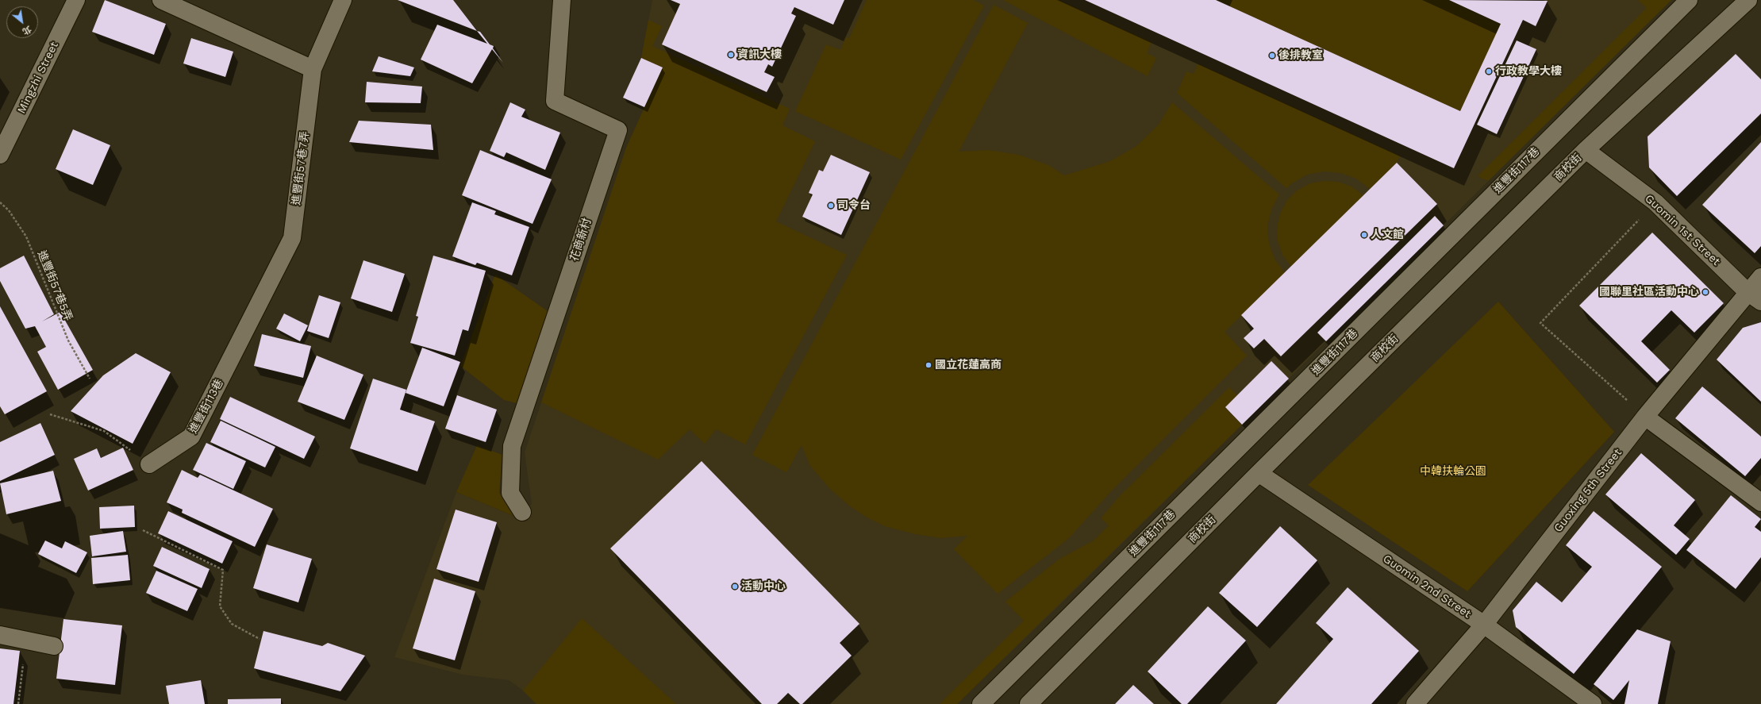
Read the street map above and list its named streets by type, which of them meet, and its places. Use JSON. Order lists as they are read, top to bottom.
{
  "streets": {
    "street": [
      "Mingzhi Street",
      "商校街",
      "進豐街57巷7弄",
      "進豐街117巷",
      "Guomin 1st Street",
      "花商新村",
      "進豐街113巷",
      "Guoxing 5th Street",
      "Guomin 2nd Street"
    ],
    "path": ["進豐街57巷5弄"]
  },
  "crossings": [
    ["商校街", "Guomin 1st Street"],
    ["商校街", "Guomin 2nd Street"],
    ["進豐街57巷7弄", "進豐街113巷"],
    ["Guomin 1st Street", "Guoxing 5th Street"],
    ["Guoxing 5th Street", "Guomin 2nd Street"]
  ],
  "parks": ["中韓扶輪公園"],
  "places": [
    "資訊大樓",
    "後排教室",
    "行政教學大樓",
    "司令台",
    "人文館",
    "國聯里社區活動中心",
    "國立花蓮高商",
    "活動中心"
  ],
  "north": "bottom right"
}
